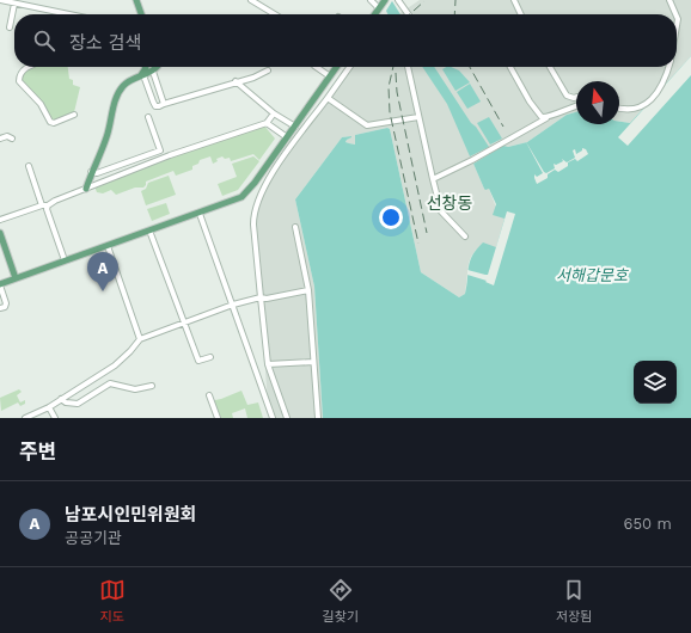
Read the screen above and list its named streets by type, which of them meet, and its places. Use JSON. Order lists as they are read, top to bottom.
{
  "districts": ["선창동"],
  "water": ["서해갑문호"],
  "north": "top",
  "page": {
    "search": "장소 검색",
    "pins": "A",
    "heading": "주변",
    "list": [
      {
        "mark": "A",
        "name": "남포시인민위원회",
        "note": "공공기관",
        "value": "650 m"
      }
    ],
    "nav": ["지도", "길찾기", "저장됨"]
  }
}
